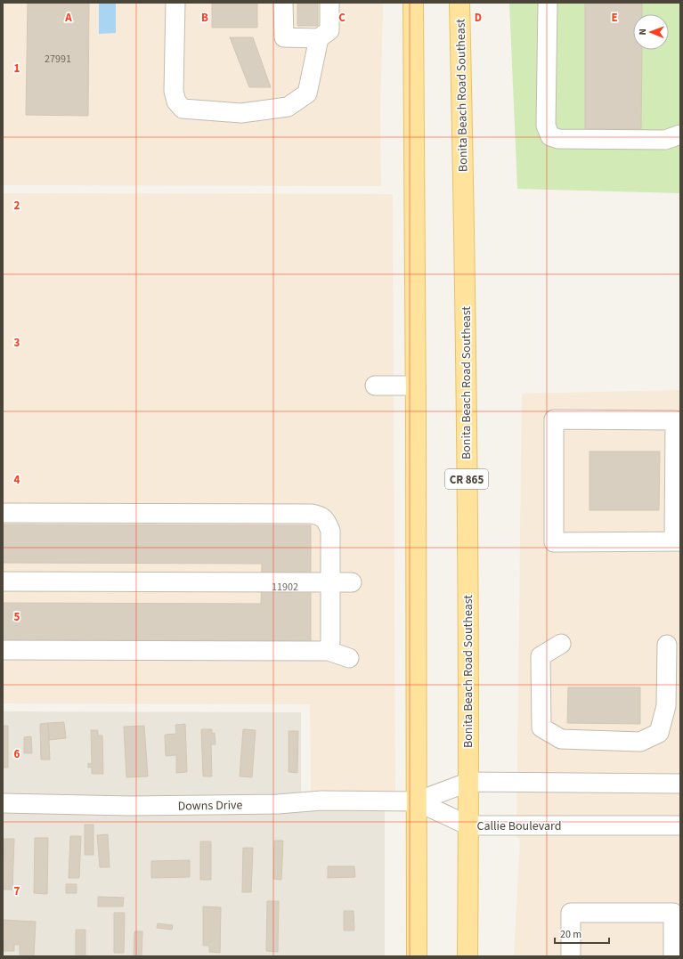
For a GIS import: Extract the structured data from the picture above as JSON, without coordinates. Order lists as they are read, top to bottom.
{
  "streets": {
    "main road": ["Bonita Beach Road Southeast", "CR 865"],
    "street": ["Downs Drive", "Callie Boulevard"]
  },
  "crossings": [
    ["Bonita Beach Road Southeast", "Callie Boulevard"],
    ["Downs Drive", "Callie Boulevard"]
  ],
  "house_numbers": ["27991", "11902"],
  "scale_bar": "20 m",
  "north": "left",
  "grid": {
    "columns": [
      "A",
      "B",
      "C",
      "D",
      "E"
    ],
    "rows": [
      "1",
      "2",
      "3",
      "4",
      "5",
      "6",
      "7"
    ]
  }
}
